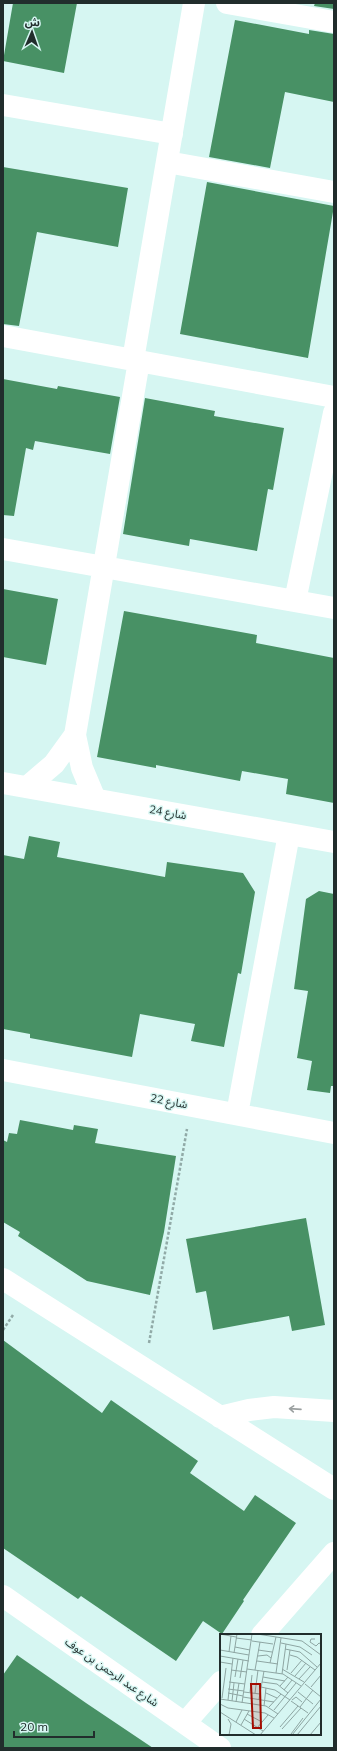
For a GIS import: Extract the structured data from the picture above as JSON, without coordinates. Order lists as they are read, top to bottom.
{
  "streets": {
    "street": ["شارع 24", "شارع 22", "شارع عبد الرحمن بن عوف"]
  },
  "scale_bar": "20 m",
  "north": "top"
}
